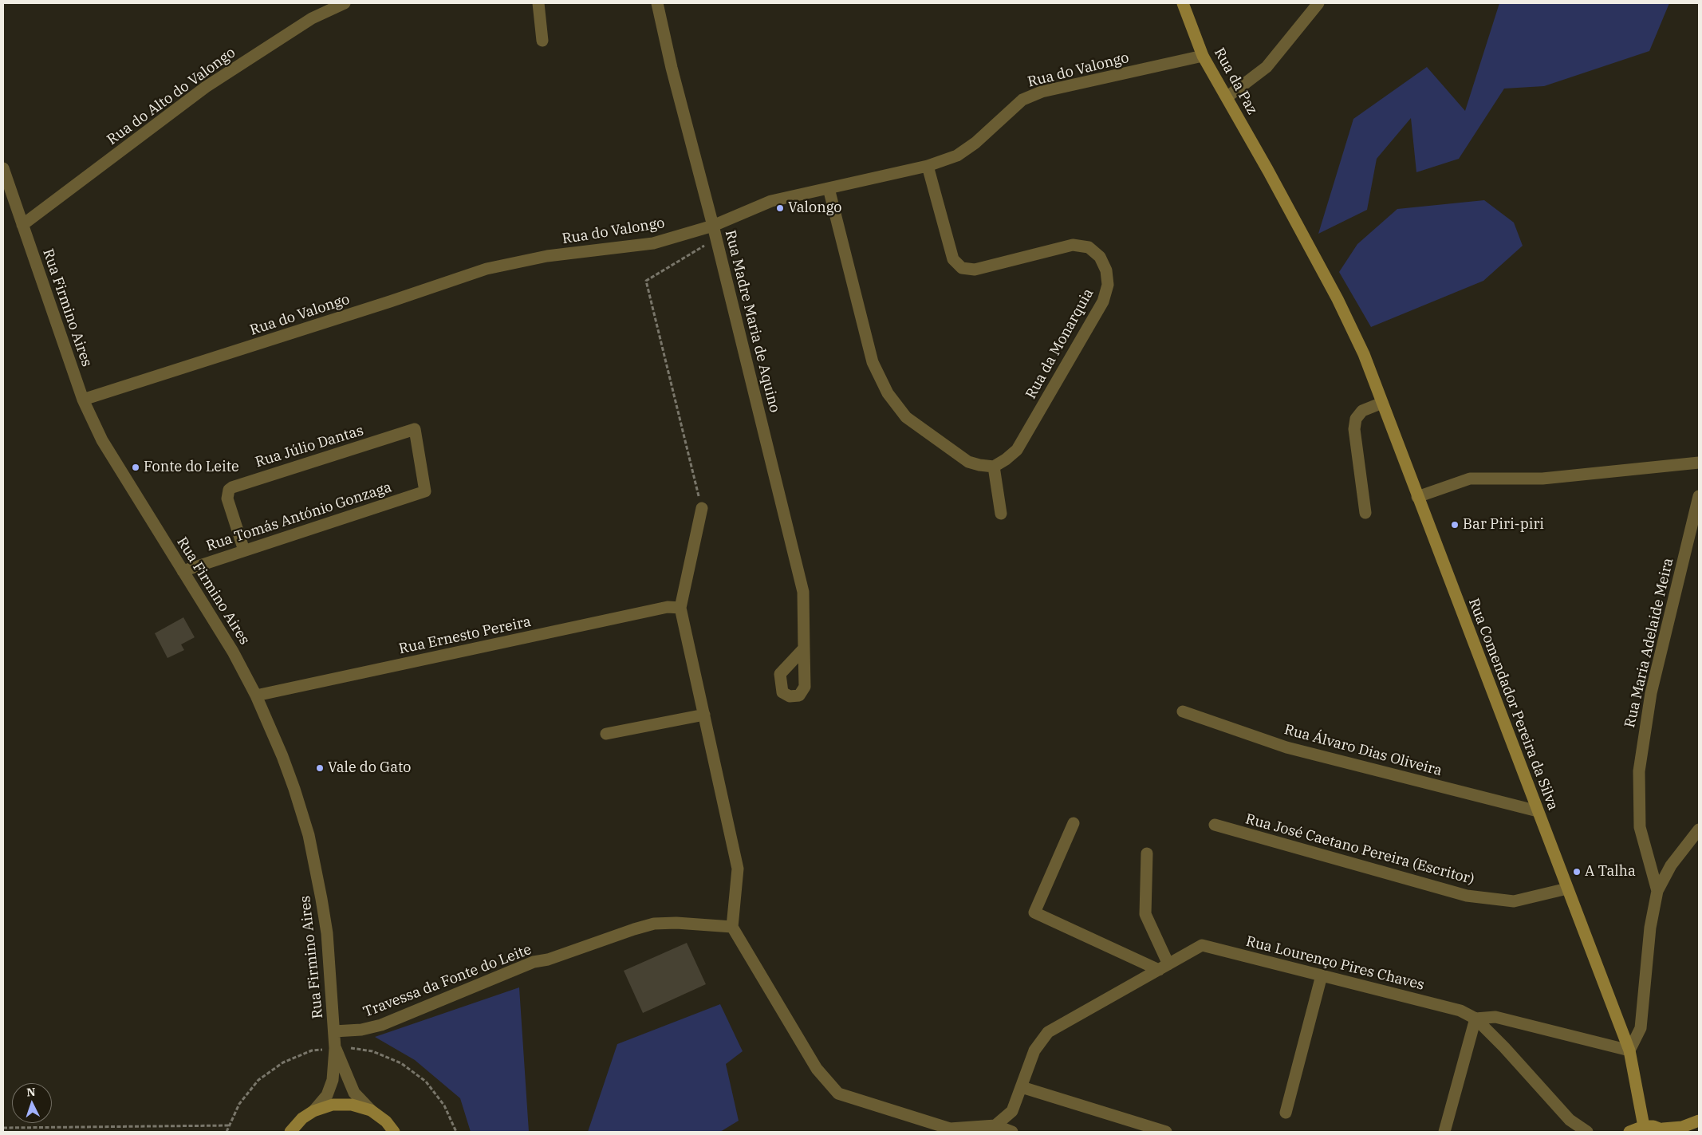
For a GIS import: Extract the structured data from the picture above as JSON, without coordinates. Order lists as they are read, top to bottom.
{
  "streets": {
    "main road": ["Rua da Paz", "Rua Comendador Pereira da Silva"],
    "street": [
      "Rua do Valongo",
      "Rua do Alto do Valongo",
      "Rua Firmino Aires",
      "Rua Madre Maria de Aquino",
      "Rua da Monarquia",
      "Rua Júlio Dantas",
      "Rua Tomás António Gonzaga",
      "Rua Ernesto Pereira",
      "Rua Maria Adelaide Meira",
      "Rua Álvaro Dias Oliveira",
      "Rua José Caetano Pereira (Escritor)",
      "Rua Lourenço Pires Chaves",
      "Travessa da Fonte do Leite"
    ]
  },
  "crossings": [
    ["Rua do Valongo", "Rua da Paz"],
    ["Rua do Valongo", "Rua Firmino Aires"],
    ["Rua do Valongo", "Rua Madre Maria de Aquino"],
    ["Rua do Valongo", "Rua da Monarquia"],
    ["Rua da Paz", "Rua Comendador Pereira da Silva"],
    ["Rua do Alto do Valongo", "Rua Firmino Aires"],
    ["Rua Firmino Aires", "Rua Tomás António Gonzaga"],
    ["Rua Firmino Aires", "Rua Ernesto Pereira"],
    ["Rua Firmino Aires", "Travessa da Fonte do Leite"],
    ["Rua Júlio Dantas", "Rua Tomás António Gonzaga"],
    ["Rua Comendador Pereira da Silva", "Rua Álvaro Dias Oliveira"],
    ["Rua Comendador Pereira da Silva", "Rua José Caetano Pereira (Escritor)"]
  ],
  "places": [
    "Valongo",
    "Fonte do Leite",
    "Bar Piri-piri",
    "Vale do Gato",
    "A Talha"
  ],
  "north": "top"
}
